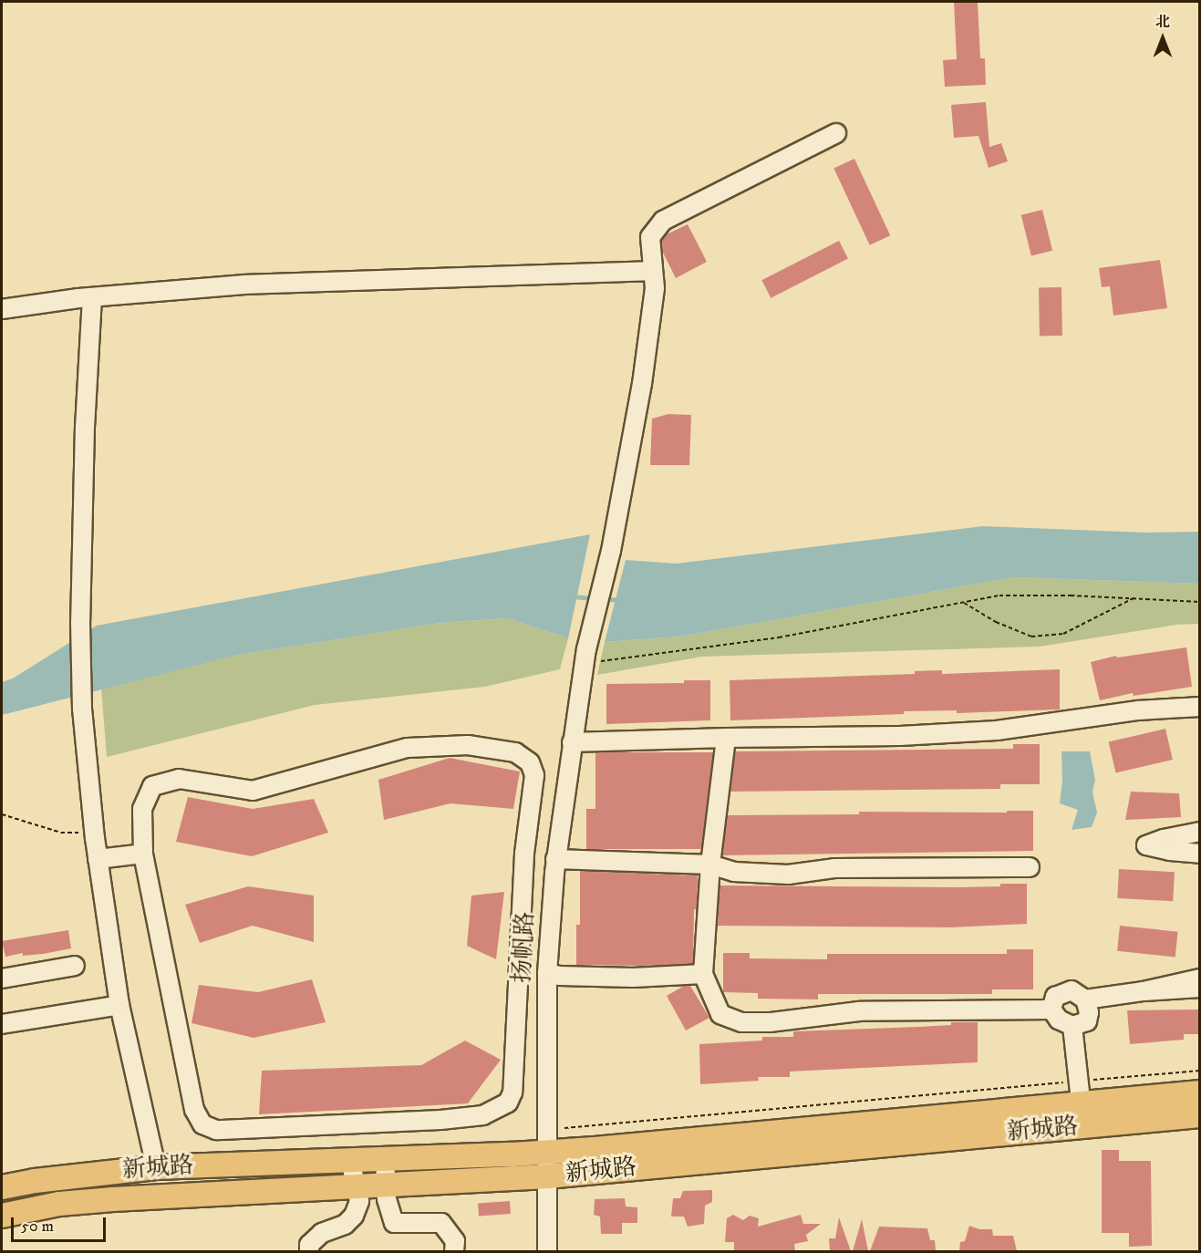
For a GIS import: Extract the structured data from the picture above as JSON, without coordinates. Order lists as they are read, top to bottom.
{
  "streets": {
    "main road": ["新城路"],
    "street": ["扬帆路"]
  },
  "crossings": [
    ["扬帆路", "新城路"]
  ],
  "scale_bar": "50 m",
  "north": "top"
}
